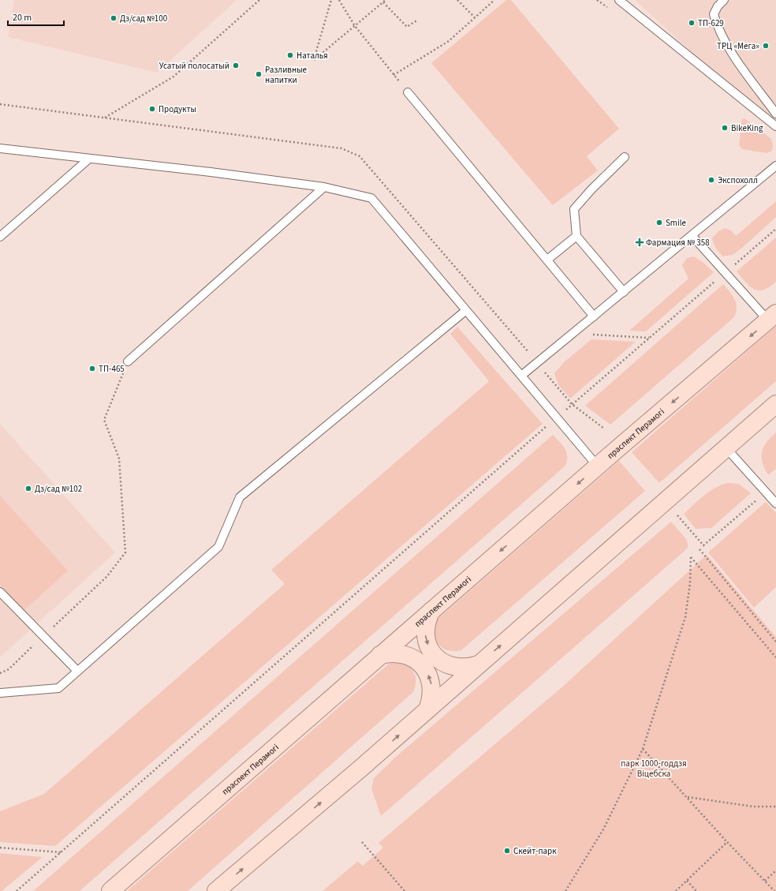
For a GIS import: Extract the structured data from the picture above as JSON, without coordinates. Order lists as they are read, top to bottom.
{
  "streets": {
    "main road": ["праспект Перамогі"]
  },
  "parks": ["парк 1000-годдзя Віцебска"],
  "places": {
    "other": [
      "Дз/сад №100",
      "ТП-629",
      "ТРЦ «Мега»",
      "Наталья",
      "Усатый полосатый",
      "Разливные напитки",
      "Продукты",
      "BikeKing",
      "Экспохолл",
      "Smile",
      "ТП-465",
      "Дз/сад №102",
      "Скейт-парк"
    ],
    "health": ["Фармация № 358"]
  },
  "scale_bar": "20 m"
}
